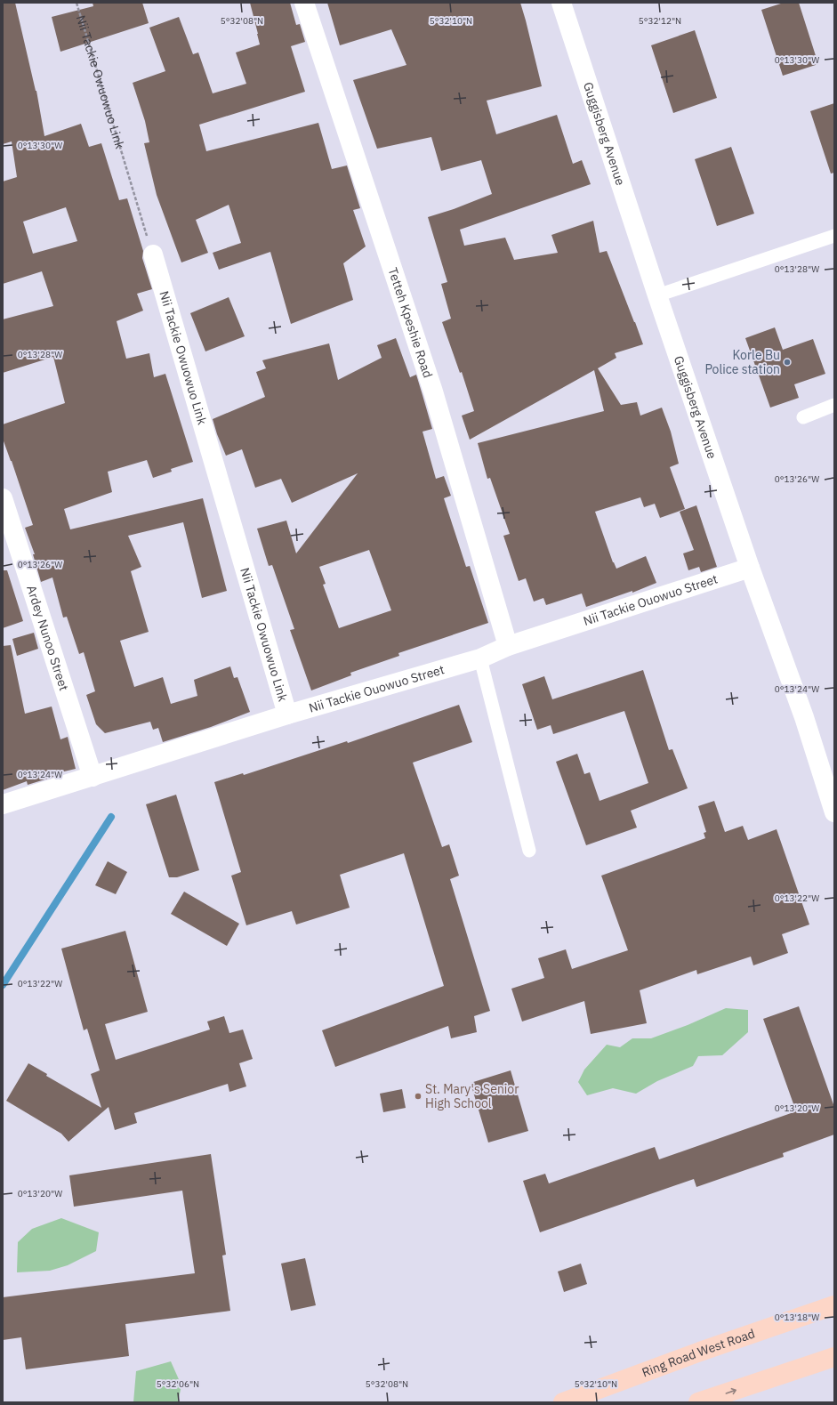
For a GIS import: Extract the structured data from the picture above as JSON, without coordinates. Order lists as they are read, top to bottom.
{
  "streets": {
    "main road": ["Ring Road West Road"],
    "street": [
      "Nii Tackie Owuowuo Link",
      "Guggisberg Avenue",
      "Tetteh Kpeshie Road",
      "Nii Tackie Ouowuo Street",
      "Ardey Nunoo Street"
    ]
  },
  "crossings": [
    ["Nii Tackie Owuowuo Link", "Nii Tackie Ouowuo Street"],
    ["Guggisberg Avenue", "Nii Tackie Ouowuo Street"],
    ["Tetteh Kpeshie Road", "Nii Tackie Ouowuo Street"],
    ["Nii Tackie Ouowuo Street", "Ardey Nunoo Street"]
  ],
  "places": ["Korle Bu Police station", "St. Mary's Senior High School"],
  "coordinates": [
    "5°32'08\"N",
    "5°32'10\"N",
    "5°32'12\"N",
    "0°13'30\"W",
    "0°13'28\"W",
    "0°13'26\"W",
    "0°13'24\"W",
    "0°13'22\"W",
    "0°13'20\"W",
    "0°13'18\"W",
    "5°32'06\"N"
  ]
}
